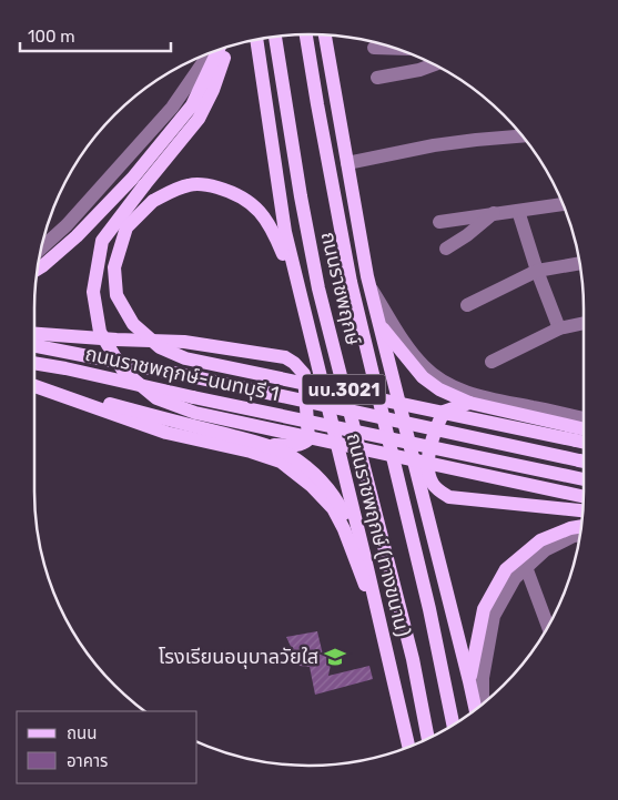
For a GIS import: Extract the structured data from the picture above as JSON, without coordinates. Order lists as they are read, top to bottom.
{
  "streets": {
    "main road": [
      "ถนนราชพฤกษ์",
      "ถนนราชพฤกษ์-นนทบุรี 1",
      "นบ.3021",
      "ถนนราชพฤกษ์ (ทางขนาน)"
    ]
  },
  "places": {
    "school or university": ["โรงเรียนอนุบาลวัยใส"]
  },
  "legend": ["ถนน", "อาคาร"],
  "scale_bar": "100 m"
}
